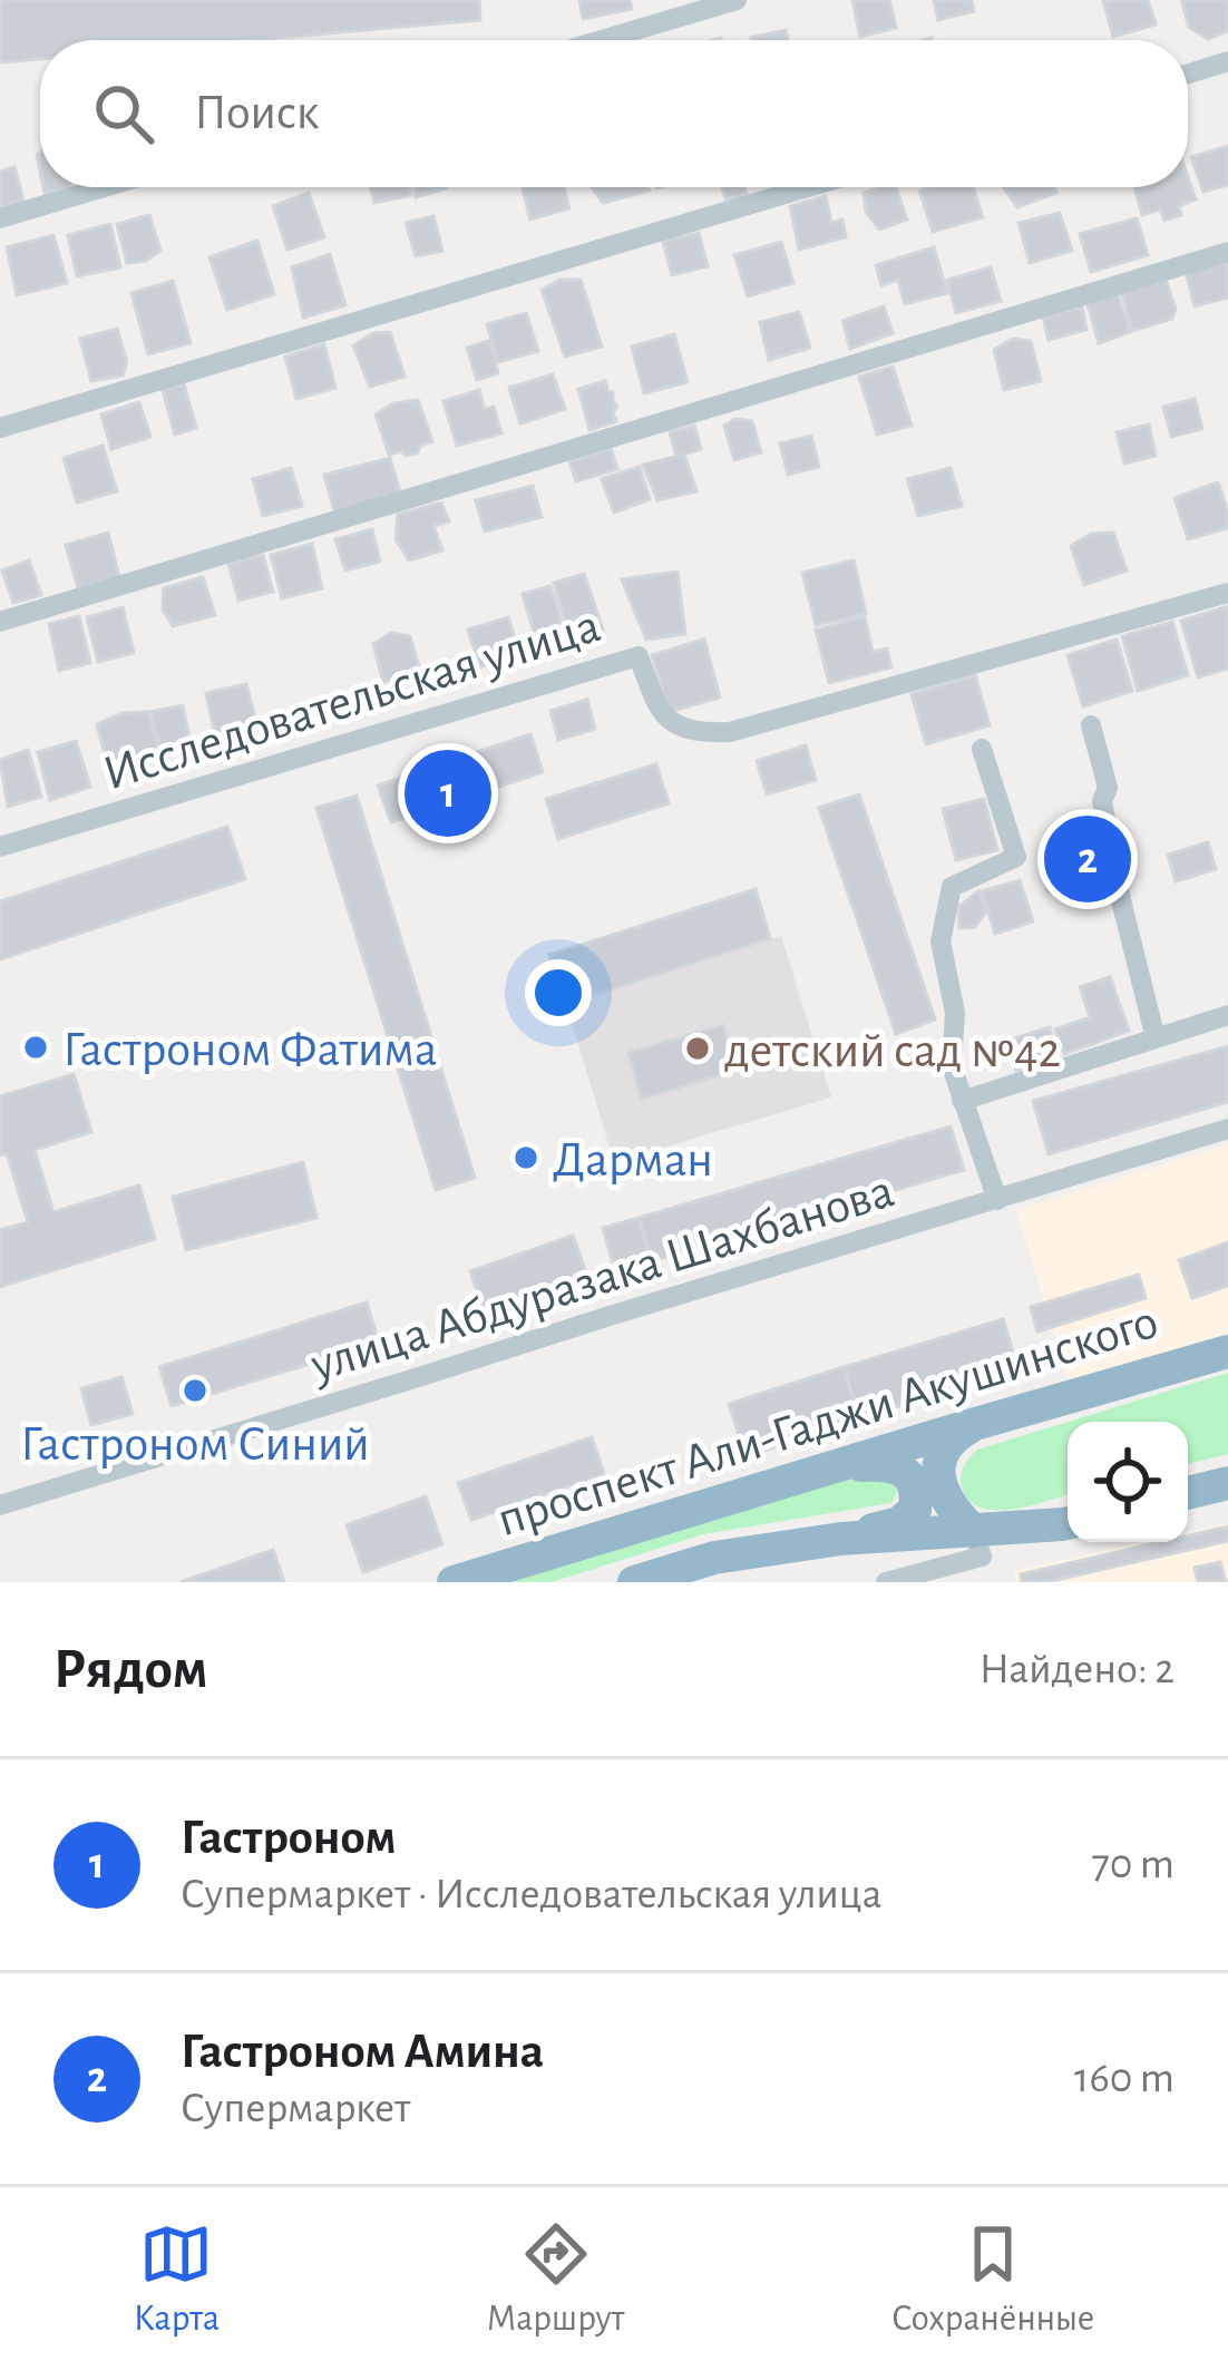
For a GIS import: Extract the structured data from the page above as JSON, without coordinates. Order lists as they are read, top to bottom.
{
  "streets": {
    "highway": ["проспект Али-Гаджи Акушинского"],
    "street": ["Исследовательская улица", "улица Абдуразака Шахбанова"]
  },
  "places": [
    "Гастроном Фатима",
    "детский сад №42",
    "Дарман",
    "Гастроном Синий"
  ],
  "page": {
    "search": "Поиск",
    "pins": ["1", "2"],
    "heading": ["Рядом", "Найдено: 2"],
    "list": [
      {
        "mark": "1",
        "name": "Гастроном",
        "note": "Супермаркет · Исследовательская улица",
        "value": "70 m"
      },
      {
        "mark": "2",
        "name": "Гастроном Амина",
        "note": "Супермаркет",
        "value": "160 m"
      }
    ],
    "nav": ["Карта", "Маршрут", "Сохранённые"]
  }
}
